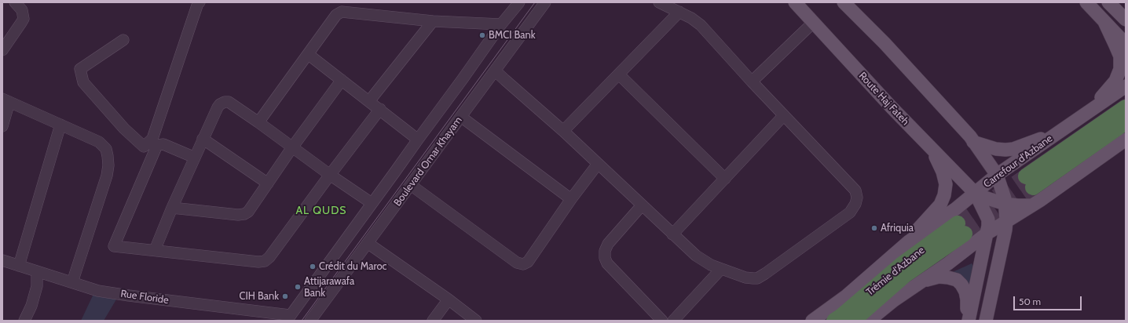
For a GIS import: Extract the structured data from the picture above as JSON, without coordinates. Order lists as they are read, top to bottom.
{
  "streets": {
    "highway": ["Trémie d'Azbane"],
    "main road": ["Route Haj Fateh", "Carrefour d'Azbane"],
    "street": ["Boulevard Omar Khayam", "Rue Floride"]
  },
  "crossings": [
    ["Route Haj Fateh", "Carrefour d'Azbane"],
    ["Boulevard Omar Khayam", "Rue Floride"]
  ],
  "districts": ["AL QUDS"],
  "places": [
    "BMCI Bank",
    "Afriquia",
    "Crédit du Maroc",
    "Attijarawafa Bank",
    "CIH Bank"
  ],
  "scale_bar": "50 m"
}
